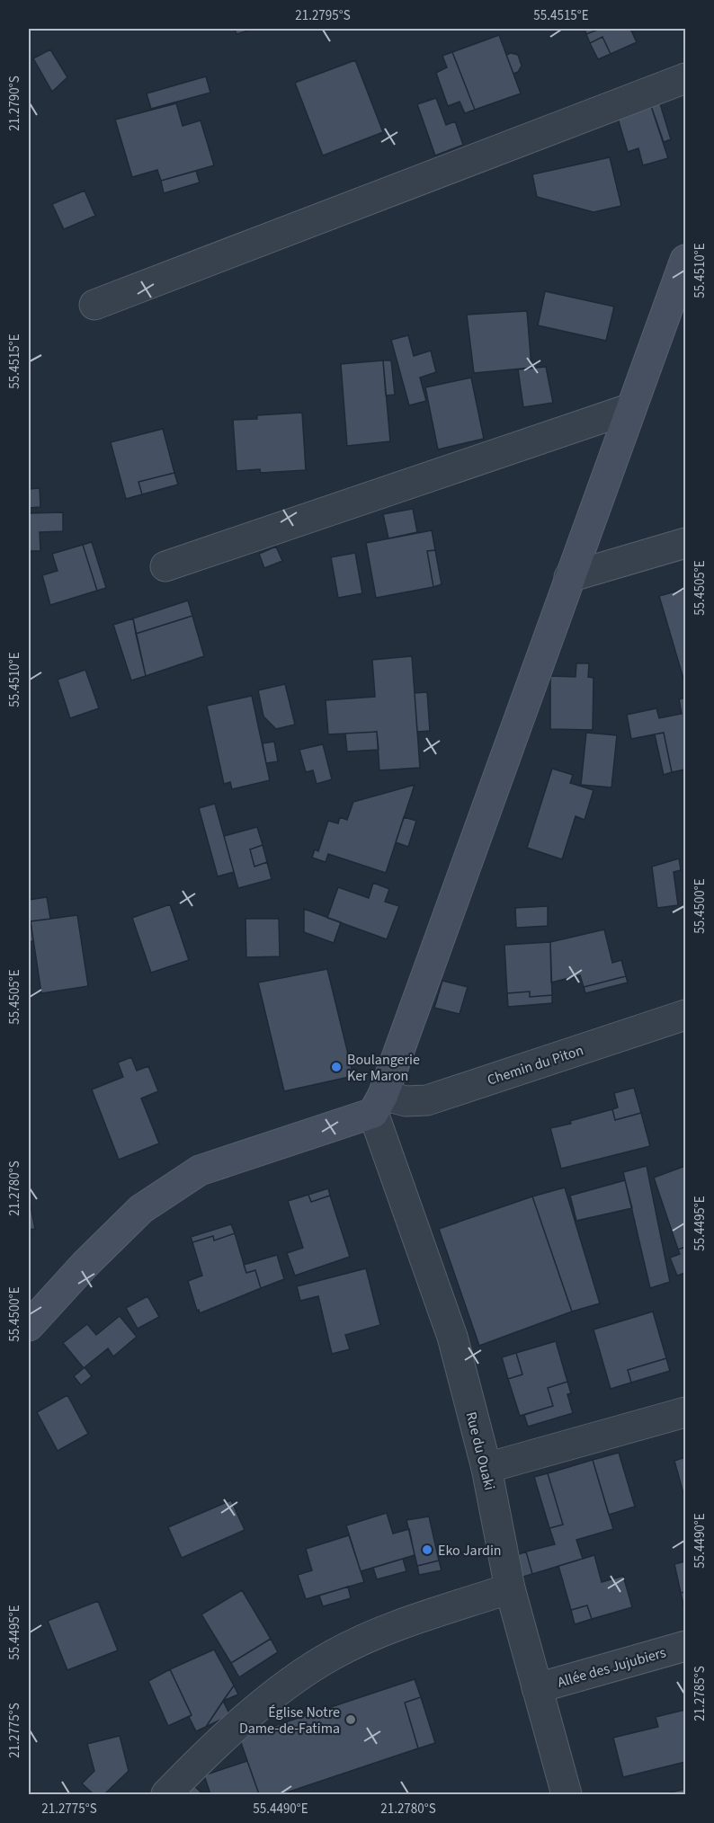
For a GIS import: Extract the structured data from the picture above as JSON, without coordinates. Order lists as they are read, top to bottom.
{
  "streets": {
    "street": ["Chemin du Piton", "Rue du Ouaki", "Allée des Jujubiers"]
  },
  "crossings": [
    ["Chemin du Piton", "Rue du Ouaki"],
    ["Rue du Ouaki", "Allée des Jujubiers"]
  ],
  "places": ["Boulangerie Ker Maron", "Eko Jardin", "Église Notre Dame-de-Fatima"],
  "coordinates": [
    "21.2795°S",
    "55.4515°E",
    "21.2790°S",
    "55.4510°E",
    "55.4505°E",
    "55.4500°E",
    "21.2780°S",
    "55.4495°E",
    "55.4490°E",
    "21.2785°S",
    "21.2775°S"
  ]
}
